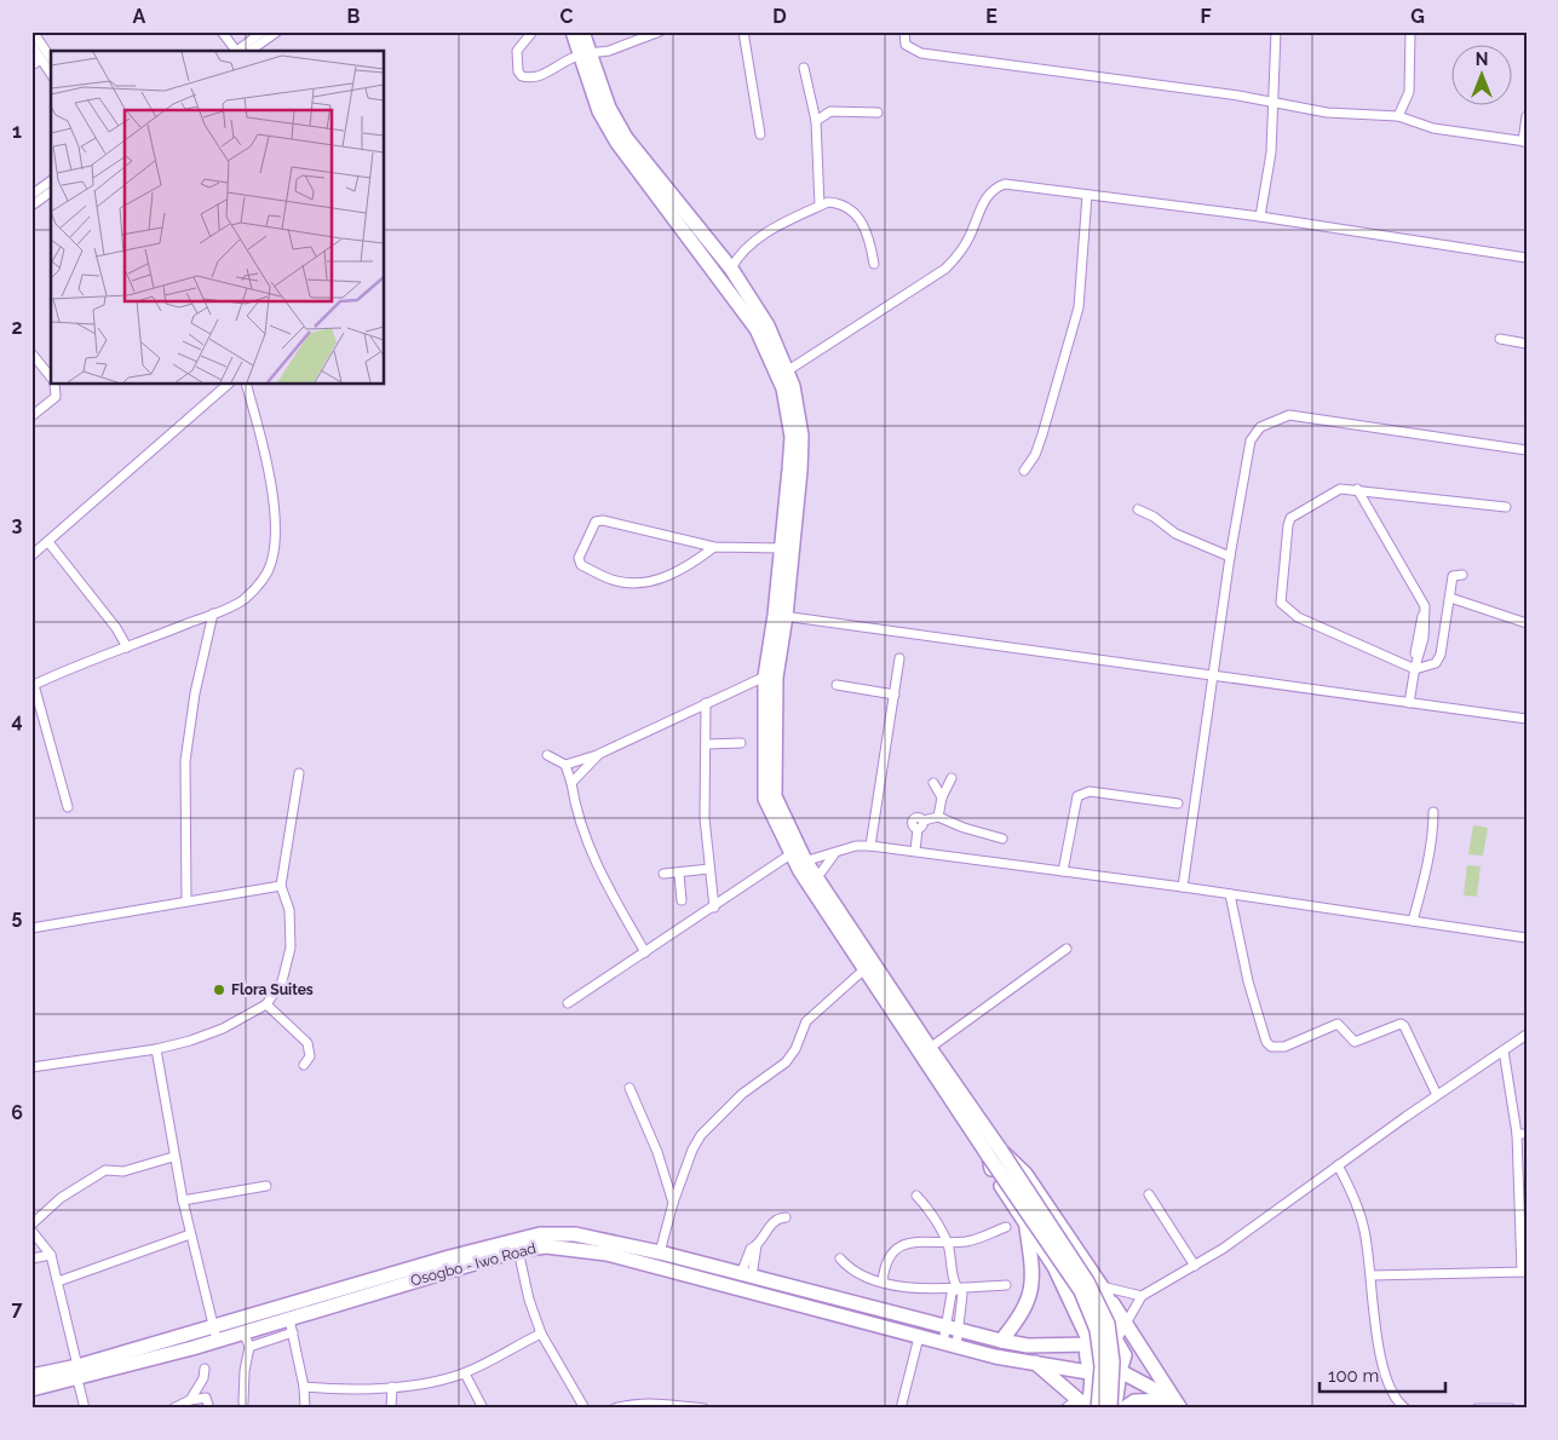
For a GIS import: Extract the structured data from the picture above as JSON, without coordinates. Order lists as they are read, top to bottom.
{
  "streets": {
    "main road": ["Osogbo - Iwo Road"]
  },
  "places": ["Flora Suites"],
  "scale_bar": "100 m",
  "north": "top",
  "grid": {
    "columns": [
      "A",
      "B",
      "C",
      "D",
      "E",
      "F",
      "G"
    ],
    "rows": [
      "1",
      "2",
      "3",
      "4",
      "5",
      "6",
      "7"
    ]
  }
}
